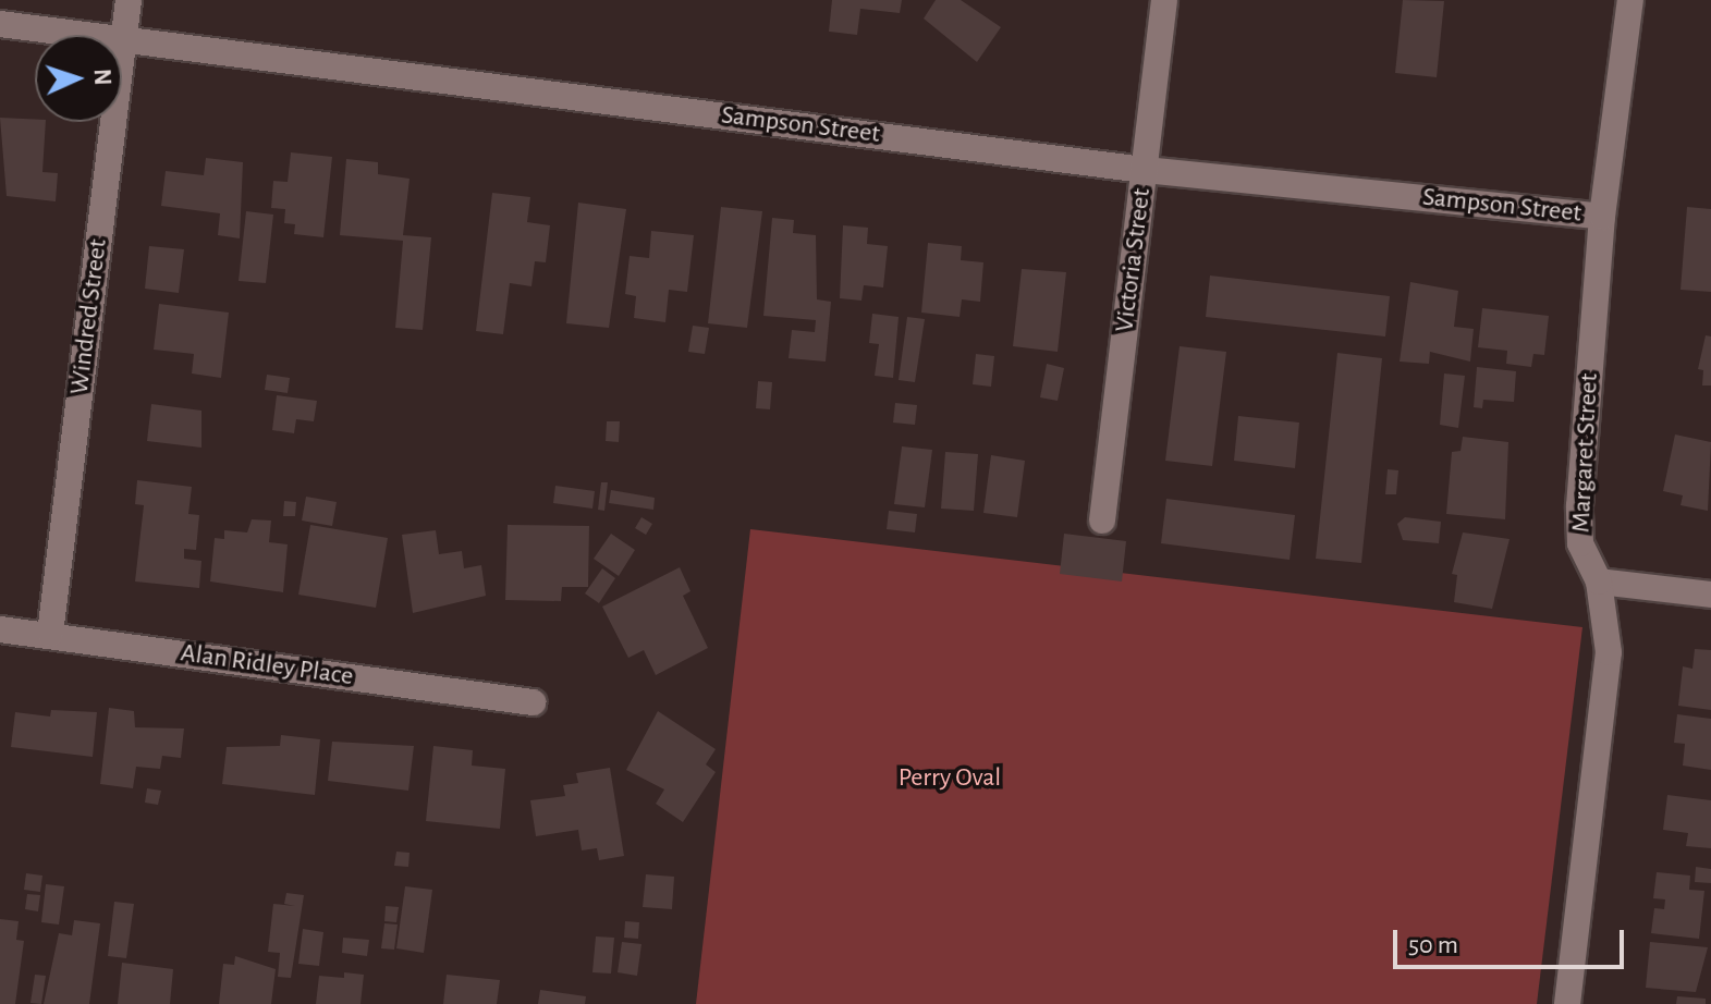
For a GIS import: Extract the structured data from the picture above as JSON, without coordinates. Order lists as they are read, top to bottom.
{
  "streets": {
    "street": [
      "Sampson Street",
      "Victoria Street",
      "Windred Street",
      "Margaret Street",
      "Alan Ridley Place"
    ]
  },
  "crossings": [
    ["Sampson Street", "Victoria Street"],
    ["Sampson Street", "Windred Street"],
    ["Sampson Street", "Margaret Street"],
    ["Windred Street", "Alan Ridley Place"]
  ],
  "parks": ["Perry Oval"],
  "scale_bar": "50 m",
  "north": "right"
}
